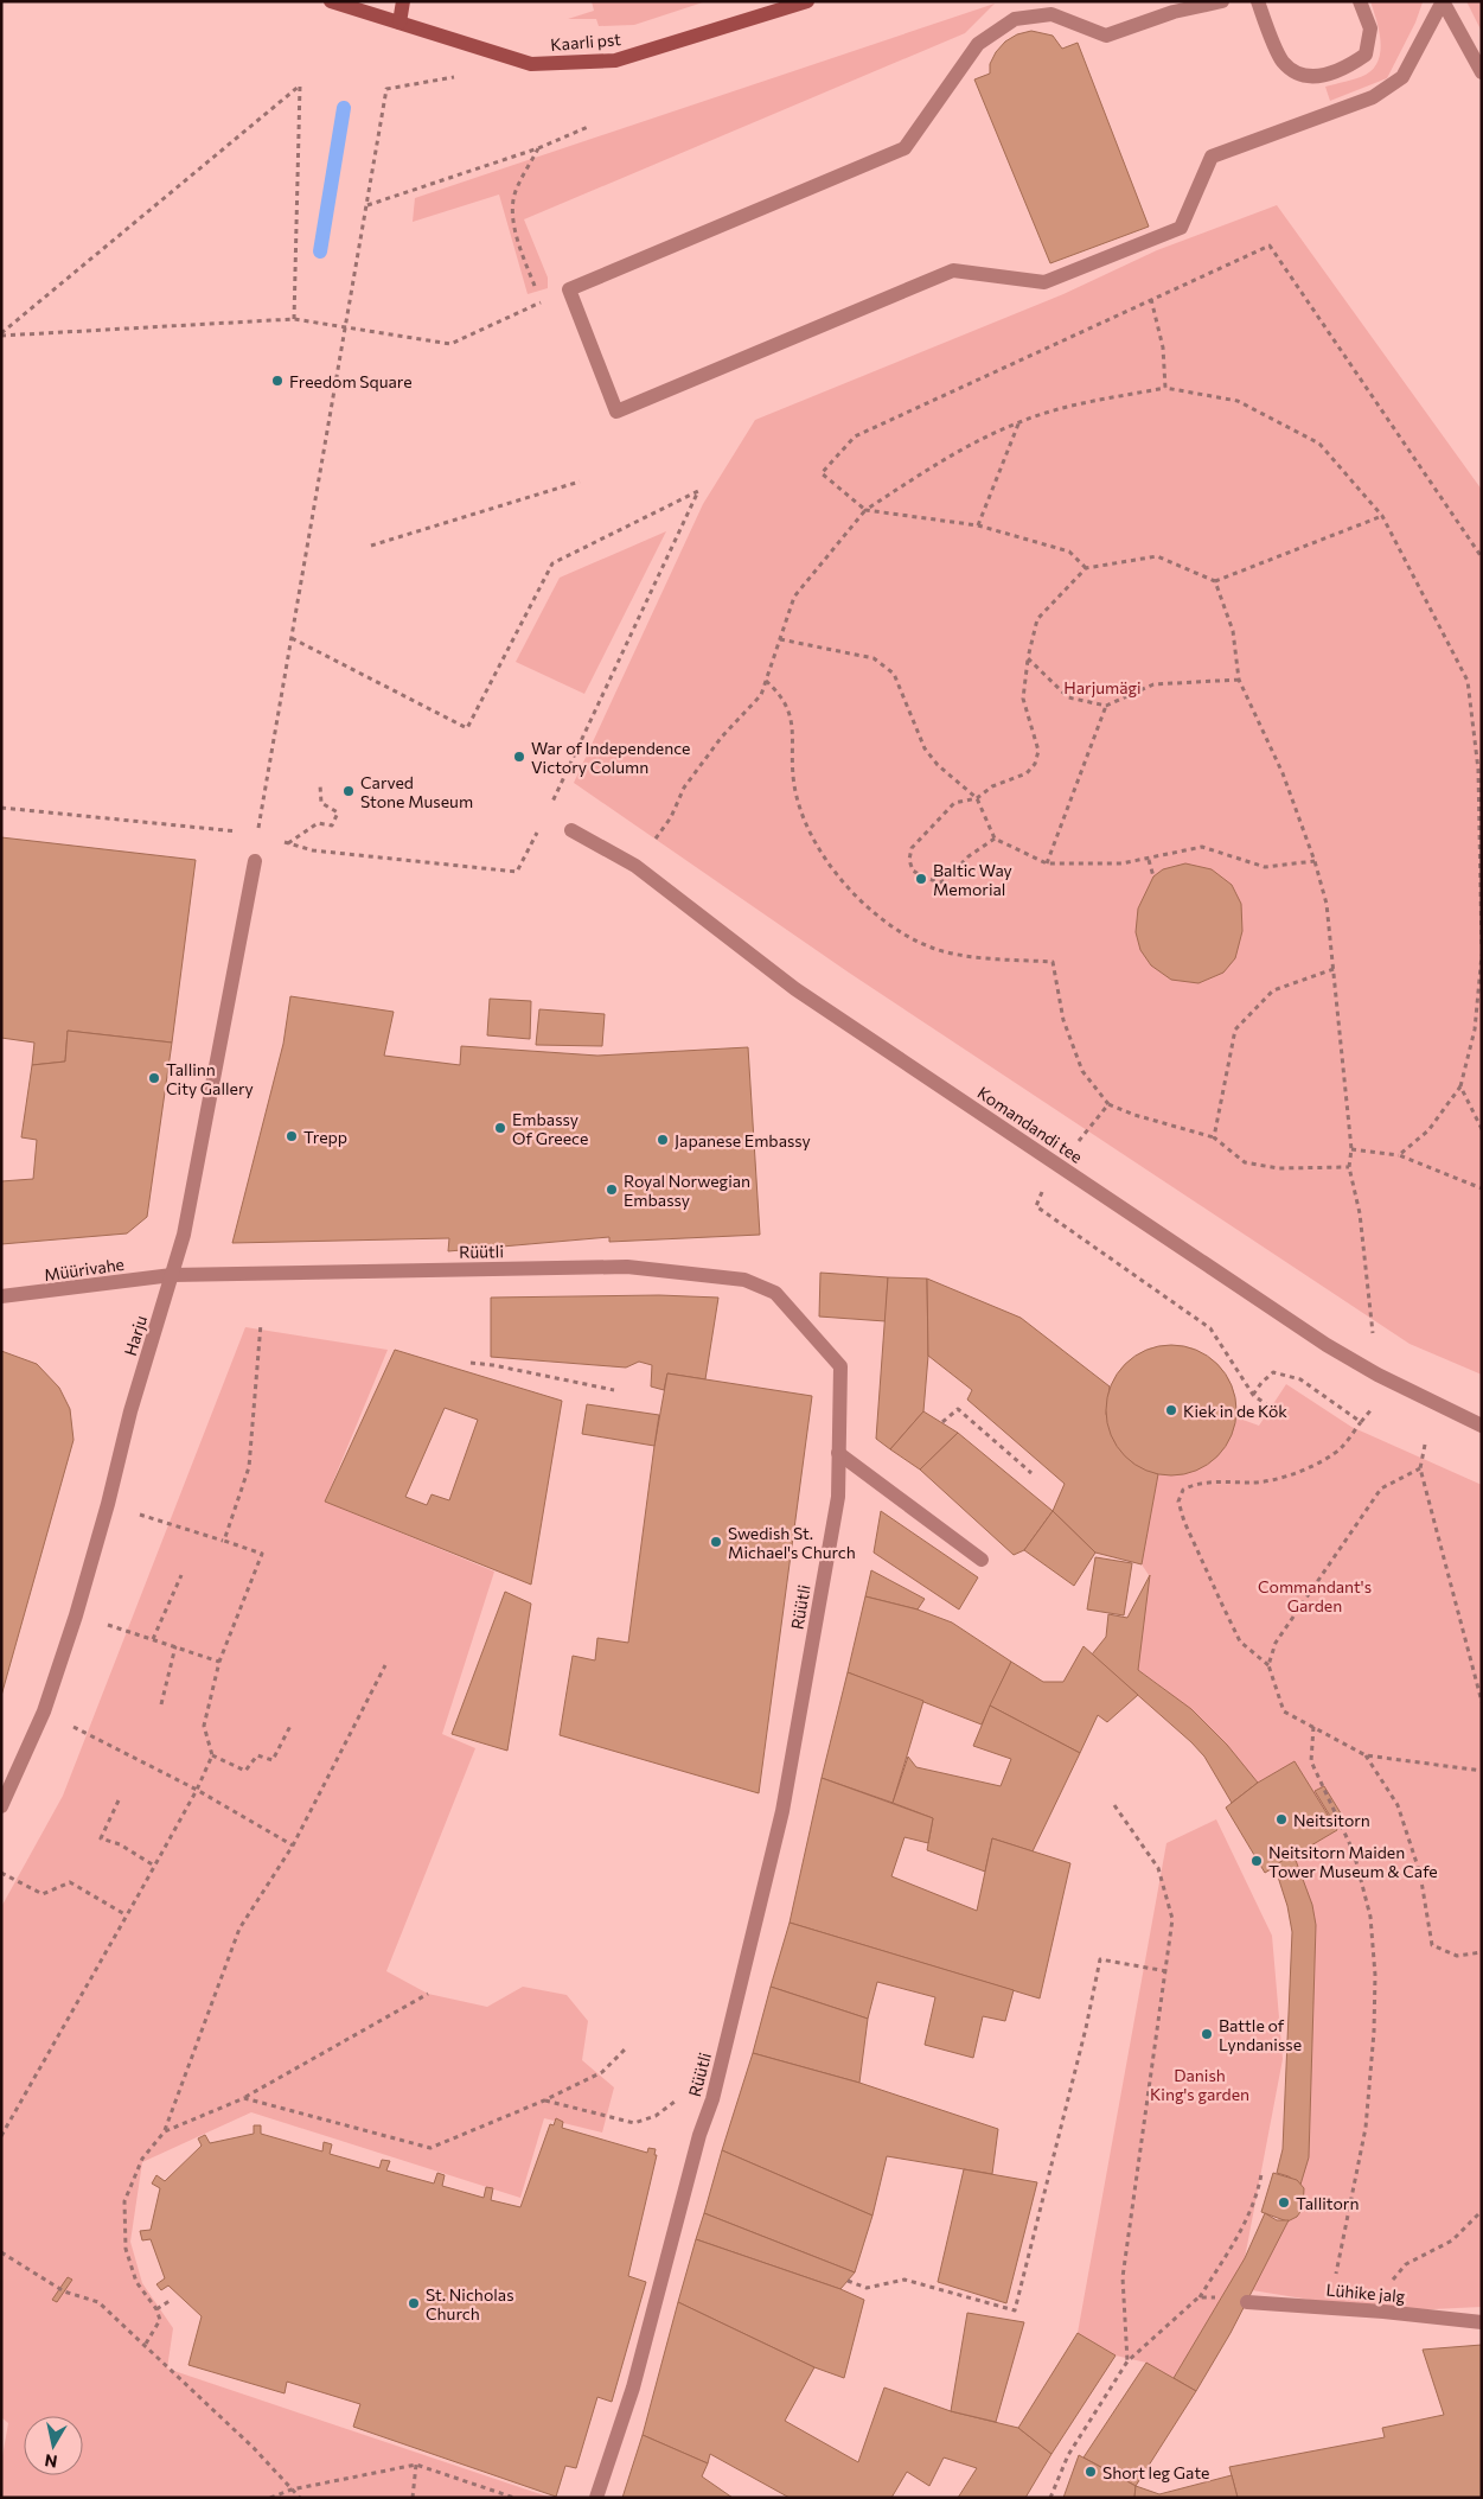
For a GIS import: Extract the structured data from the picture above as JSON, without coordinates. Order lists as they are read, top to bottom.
{
  "streets": {
    "main road": ["Kaarli pst"],
    "street": [
      "Komandandi tee",
      "Rüütli",
      "Müürivahe",
      "Harju",
      "Lühike jalg"
    ]
  },
  "crossings": [
    ["Rüütli", "Müürivahe"],
    ["Rüütli", "Harju"],
    ["Müürivahe", "Harju"]
  ],
  "parks": ["Harjumägi", "Commandant's Garden", "Danish King's garden"],
  "places": [
    "Freedom Square",
    "War of Independence Victory Column",
    "Carved Stone Museum",
    "Baltic Way Memorial",
    "Tallinn City Gallery",
    "Embassy Of Greece",
    "Trepp",
    "Japanese Embassy",
    "Royal Norwegian Embassy",
    "Kiek in de Kök",
    "Swedish St. Michael's Church",
    "Neitsitorn",
    "Neitsitorn Maiden Tower Museum & Cafe",
    "Battle of Lyndanisse",
    "Tallitorn",
    "St. Nicholas Church",
    "Short leg Gate"
  ],
  "north": "bottom"
}
